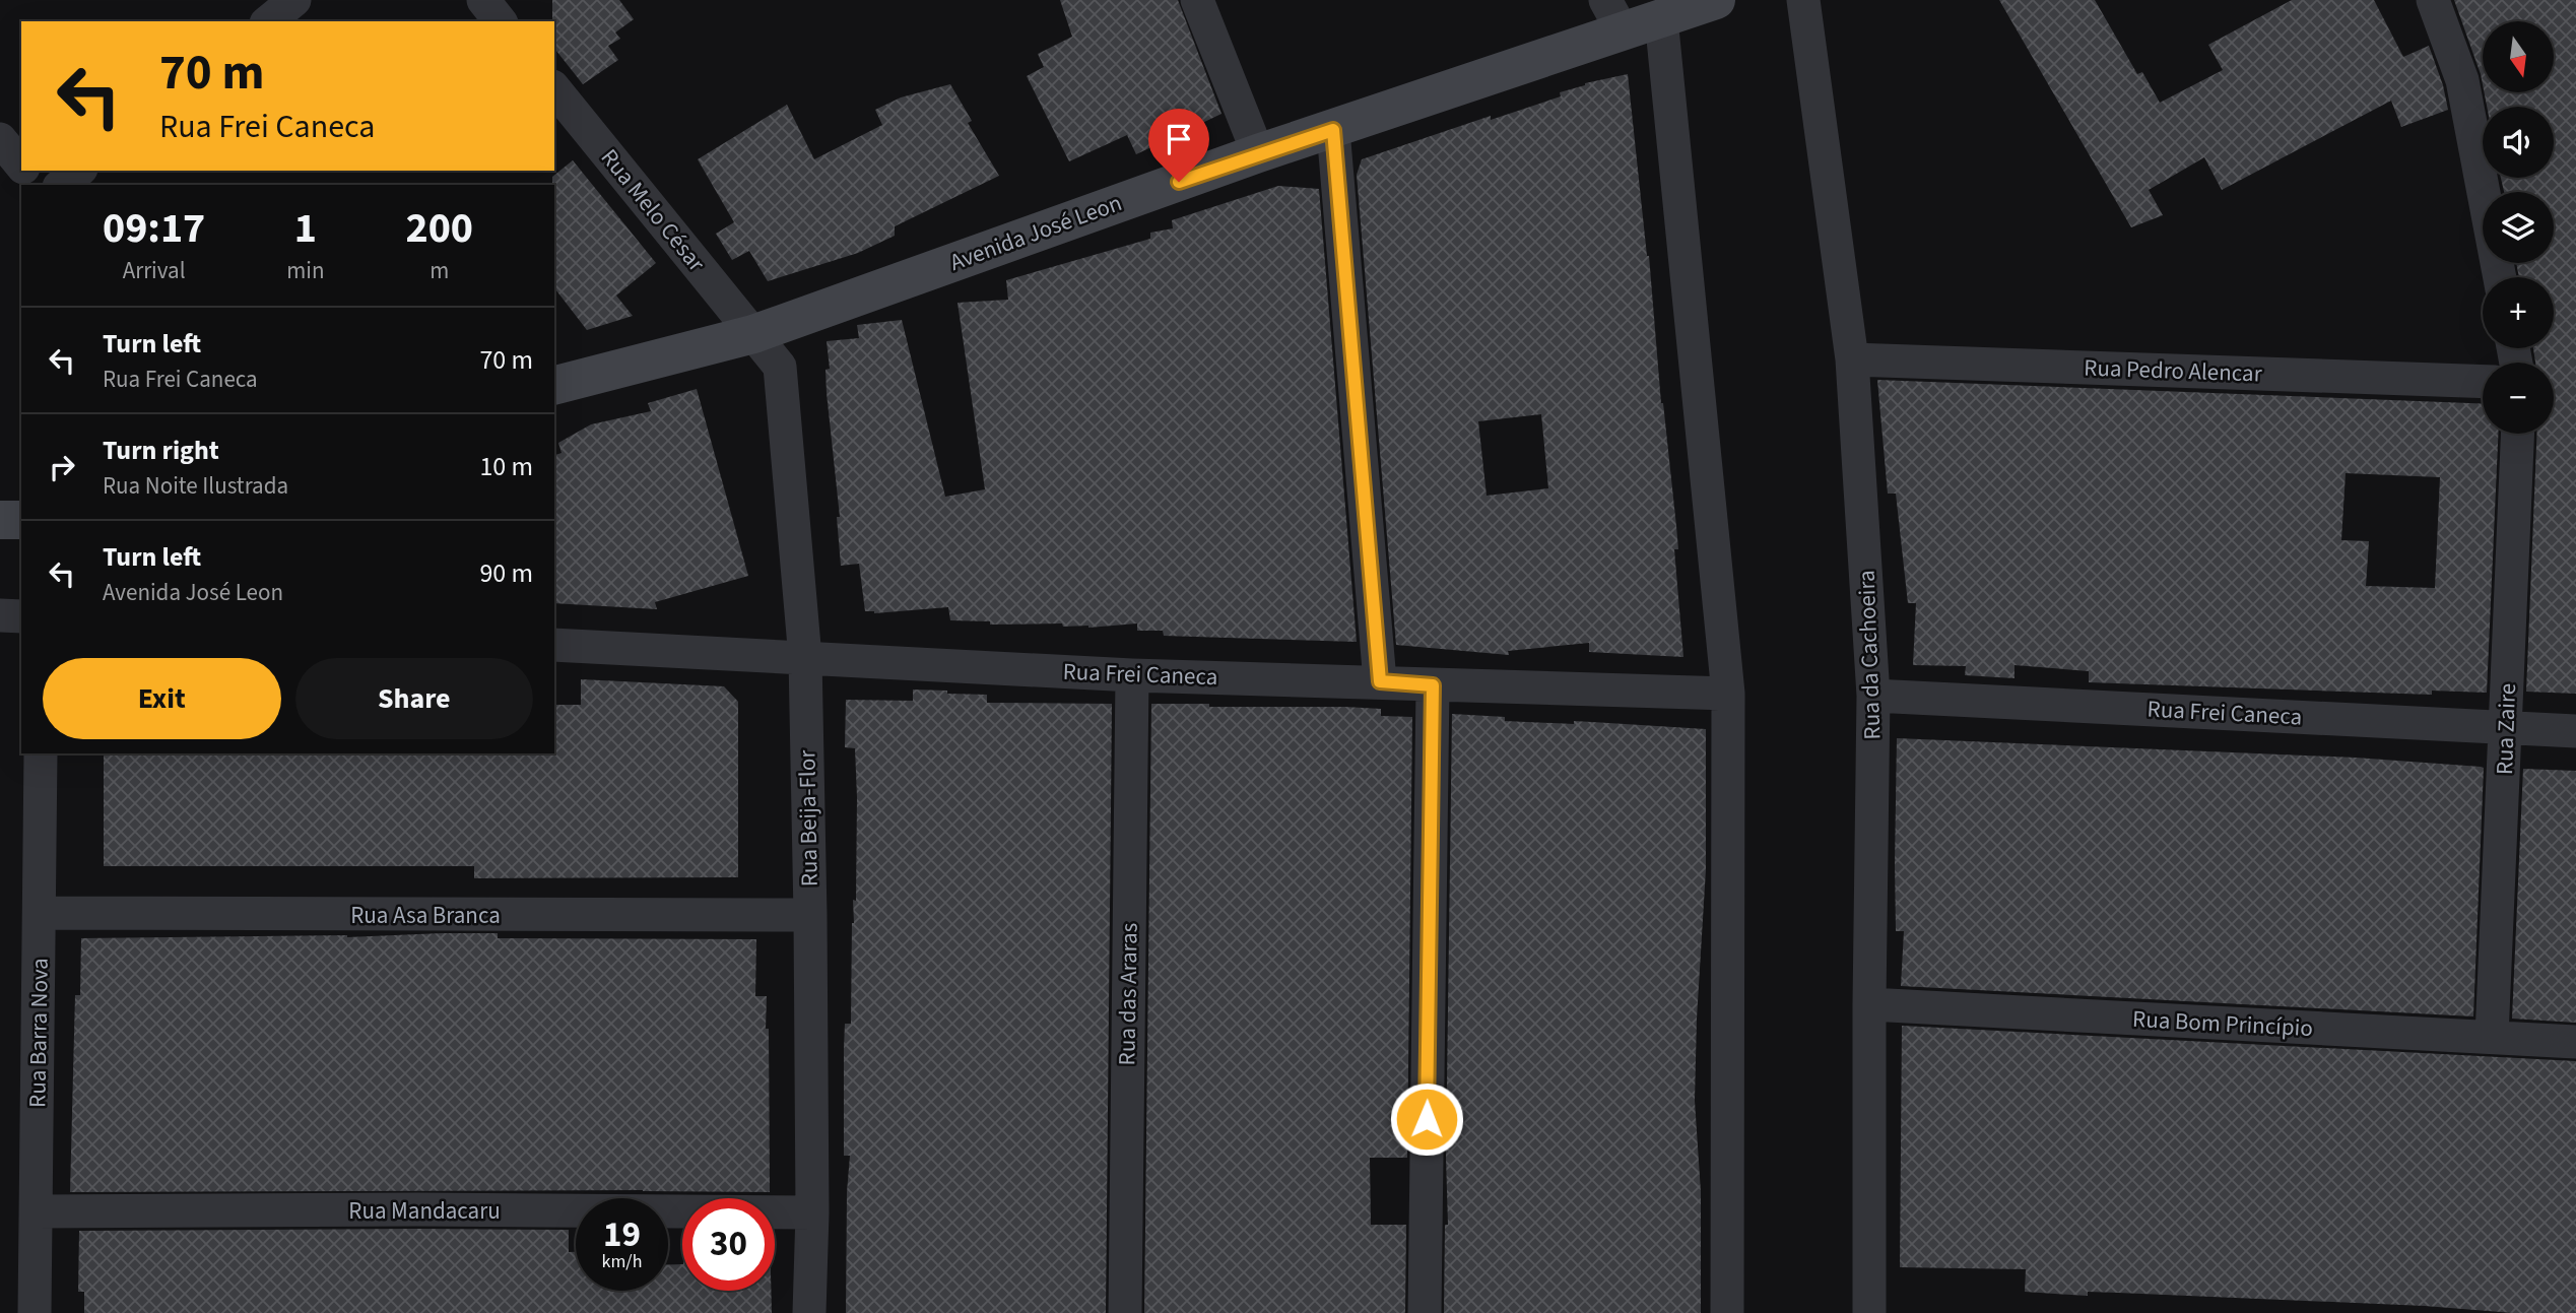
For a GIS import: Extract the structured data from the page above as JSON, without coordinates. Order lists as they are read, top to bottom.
{
  "streets": {
    "main road": ["Avenida José Leon"],
    "street": [
      "Rua Melo César",
      "Rua Pedro Alencar",
      "Rua da Cachoeira",
      "Rua Frei Caneca",
      "Rua Zaire",
      "Rua Beija-Flor",
      "Rua Asa Branca",
      "Rua das Araras",
      "Rua Bom Princípio",
      "Rua Barra Nova",
      "Rua Mandacaru"
    ]
  },
  "crossings": [
    ["Rua Melo César", "Avenida José Leon"],
    ["Rua Melo César", "Rua Beija-Flor"],
    ["Avenida José Leon", "Rua Beija-Flor"],
    ["Rua Pedro Alencar", "Rua da Cachoeira"],
    ["Rua da Cachoeira", "Rua Frei Caneca"],
    ["Rua da Cachoeira", "Rua Bom Princípio"],
    ["Rua Frei Caneca", "Rua Zaire"],
    ["Rua Frei Caneca", "Rua Beija-Flor"],
    ["Rua Frei Caneca", "Rua das Araras"],
    ["Rua Zaire", "Rua Bom Princípio"],
    ["Rua Beija-Flor", "Rua Asa Branca"],
    ["Rua Beija-Flor", "Rua Mandacaru"],
    ["Rua Asa Branca", "Rua Barra Nova"],
    ["Rua Barra Nova", "Rua Mandacaru"]
  ],
  "north": "bottom",
  "page": {
    "map_buttons": ["+", "−"],
    "turn": ["70 m", "Rua Frei Caneca"],
    "eta": [
      "09:17",
      "Arrival",
      "1",
      "min",
      "200",
      "m"
    ],
    "list": [
      {
        "name": "Turn left",
        "note": "Rua Frei Caneca",
        "value": "70 m"
      },
      {
        "name": "Turn right",
        "note": "Rua Noite Ilustrada",
        "value": "10 m"
      },
      {
        "name": "Turn left",
        "note": "Avenida José Leon",
        "value": "90 m"
      }
    ],
    "buttons": ["Exit", "Share"],
    "speed": "19 km/h",
    "limit": "30"
  }
}
